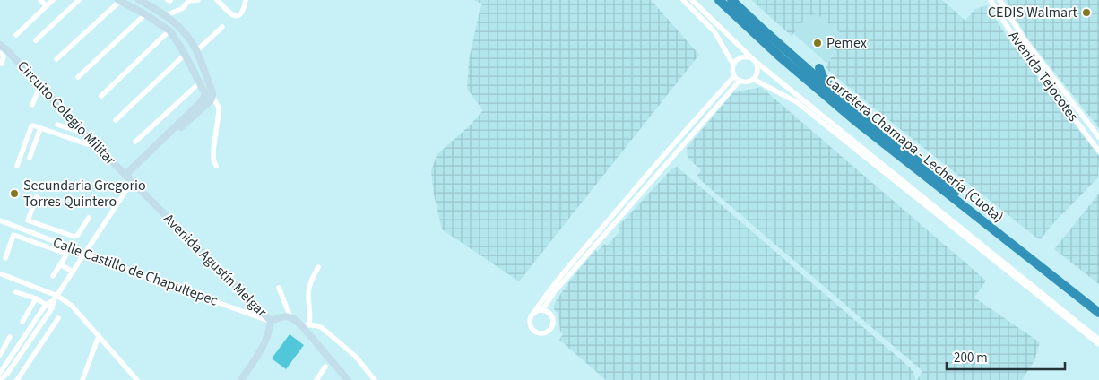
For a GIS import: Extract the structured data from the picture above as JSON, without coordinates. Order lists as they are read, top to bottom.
{
  "streets": {
    "highway": ["Carretera Chamapa - Lechería (Cuota)"],
    "main road": ["Circuito Colegio Militar", "Avenida Agustín Melgar"],
    "street": ["Avenida Tejocotes", "Calle Castillo de Chapultepec"]
  },
  "crossings": [
    ["Circuito Colegio Militar", "Avenida Agustín Melgar"],
    ["Avenida Agustín Melgar", "Calle Castillo de Chapultepec"]
  ],
  "places": ["CEDIS Walmart", "Pemex", "Secundaria Gregorio Torres Quintero"],
  "scale_bar": "200 m"
}
